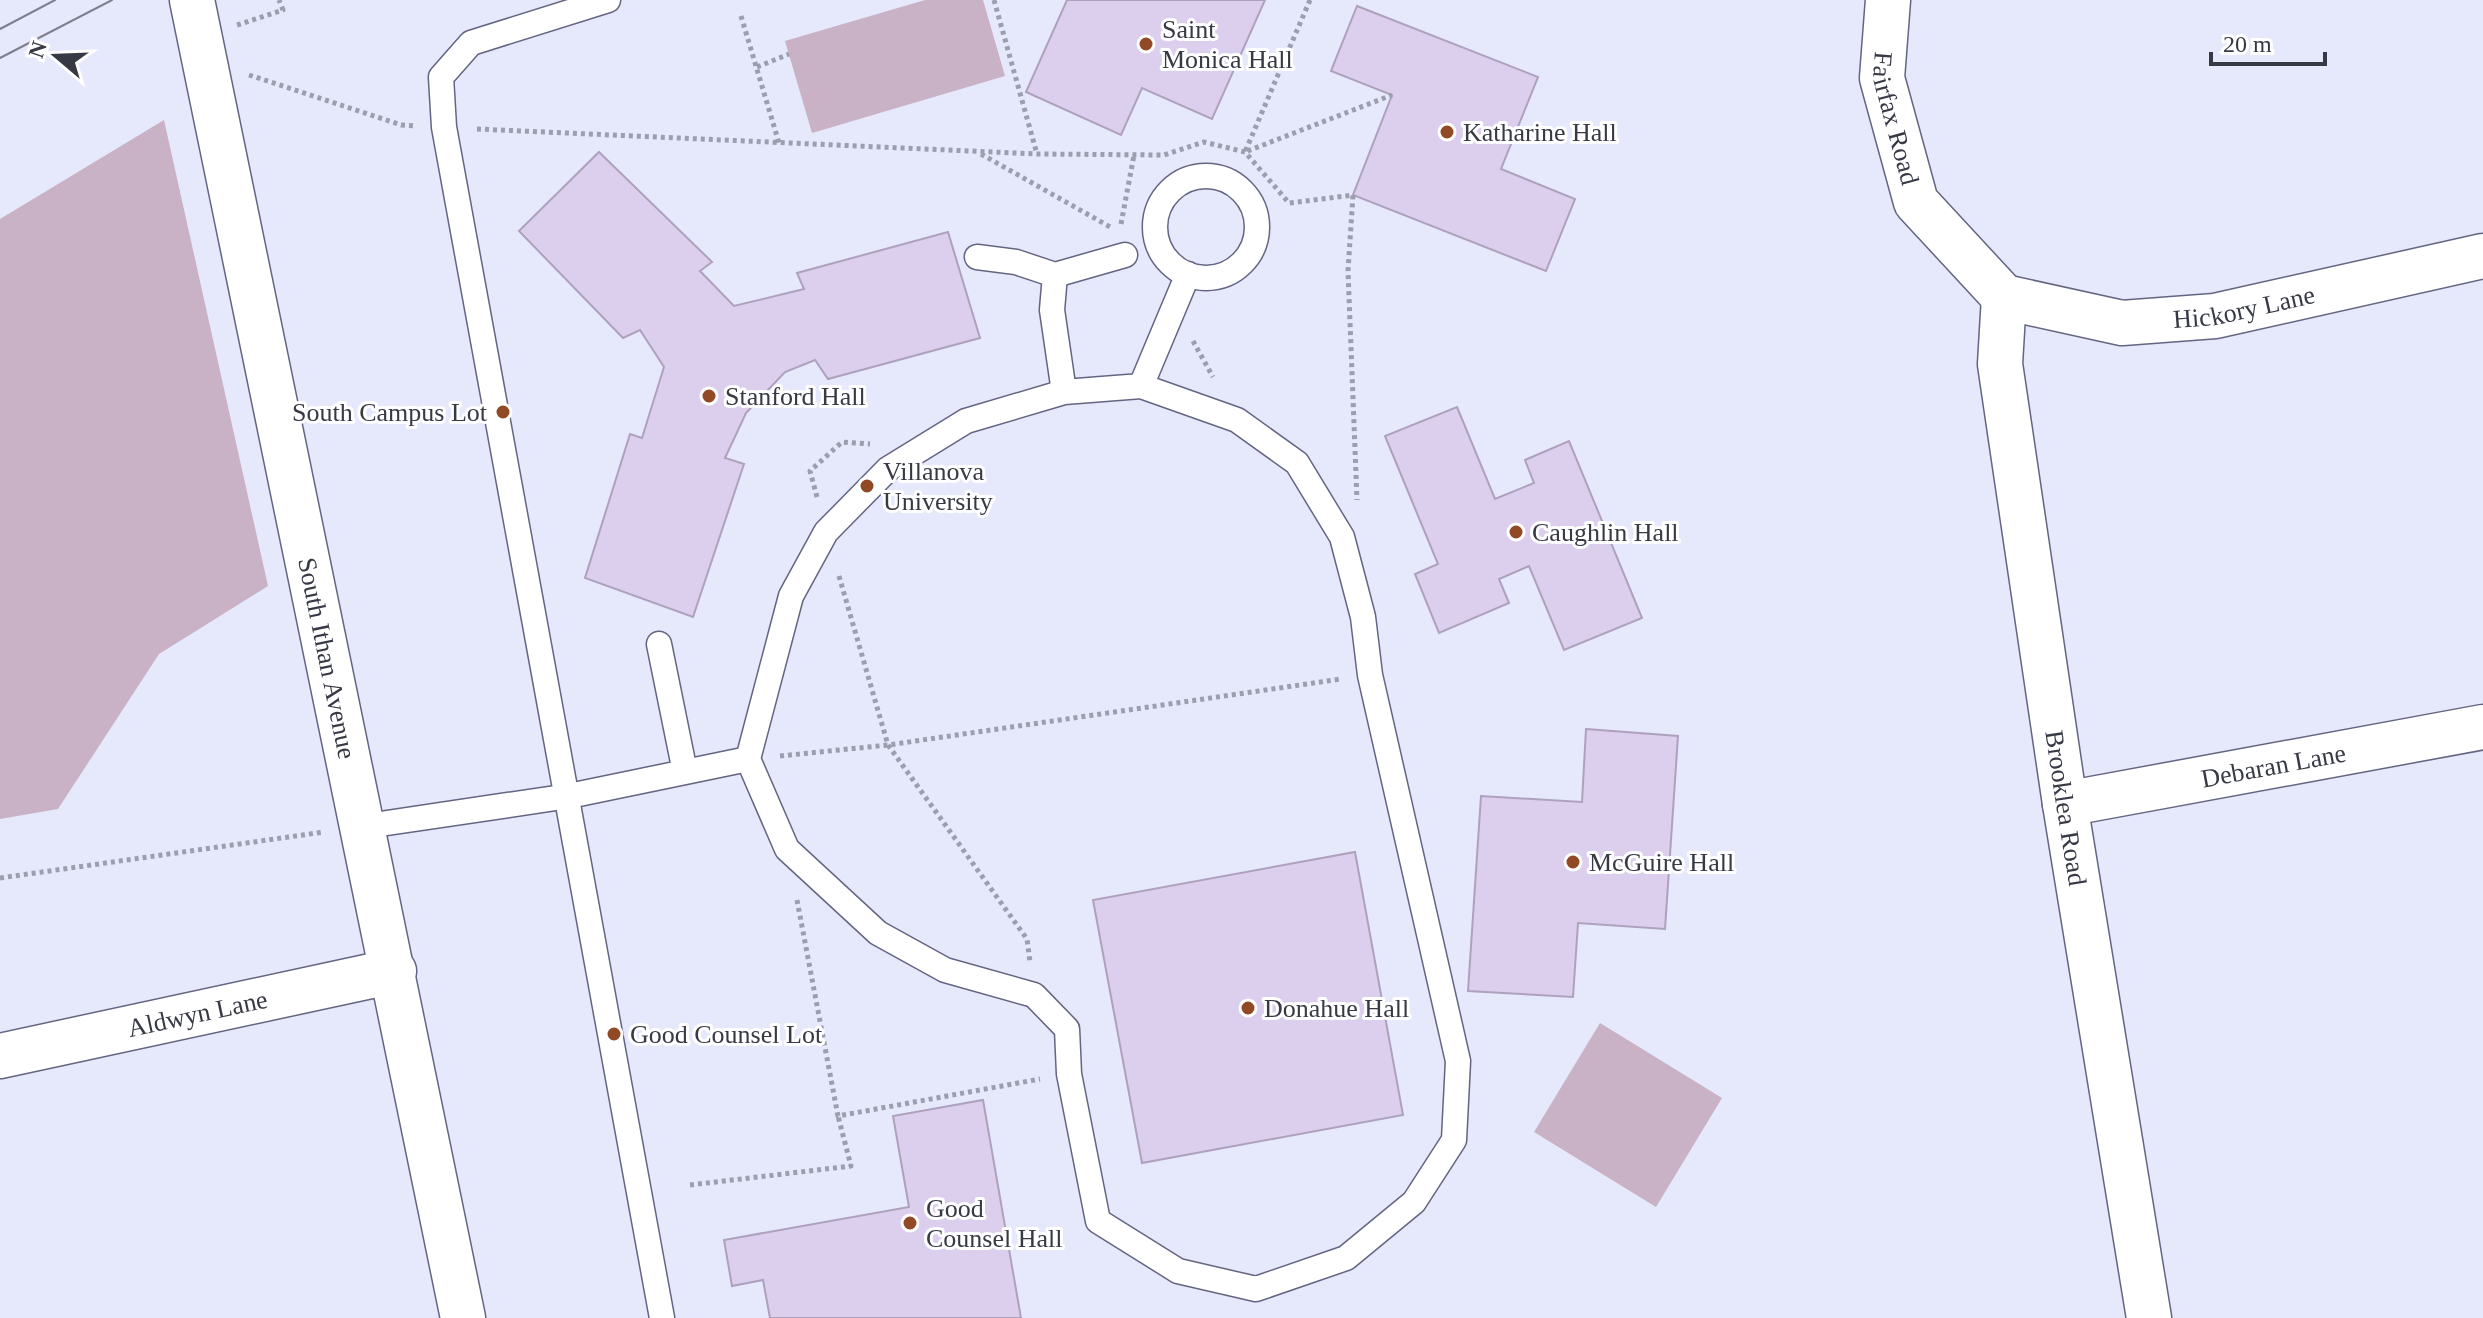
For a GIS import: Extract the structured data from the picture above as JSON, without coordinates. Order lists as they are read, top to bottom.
{
  "streets": {
    "street": [
      "Fairfax Road",
      "Hickory Lane",
      "South Ithan Avenue",
      "Debaran Lane",
      "Brooklea Road",
      "Aldwyn Lane"
    ]
  },
  "crossings": [
    ["Fairfax Road", "Hickory Lane"],
    ["Fairfax Road", "Brooklea Road"],
    ["Hickory Lane", "Brooklea Road"],
    ["South Ithan Avenue", "Aldwyn Lane"],
    ["Debaran Lane", "Brooklea Road"]
  ],
  "places": [
    "Saint Monica Hall",
    "Katharine Hall",
    "Stanford Hall",
    "South Campus Lot",
    "Villanova University",
    "Caughlin Hall",
    "McGuire Hall",
    "Donahue Hall",
    "Good Counsel Lot",
    "Good Counsel Hall"
  ],
  "scale_bar": "20 m",
  "north": "left"
}
